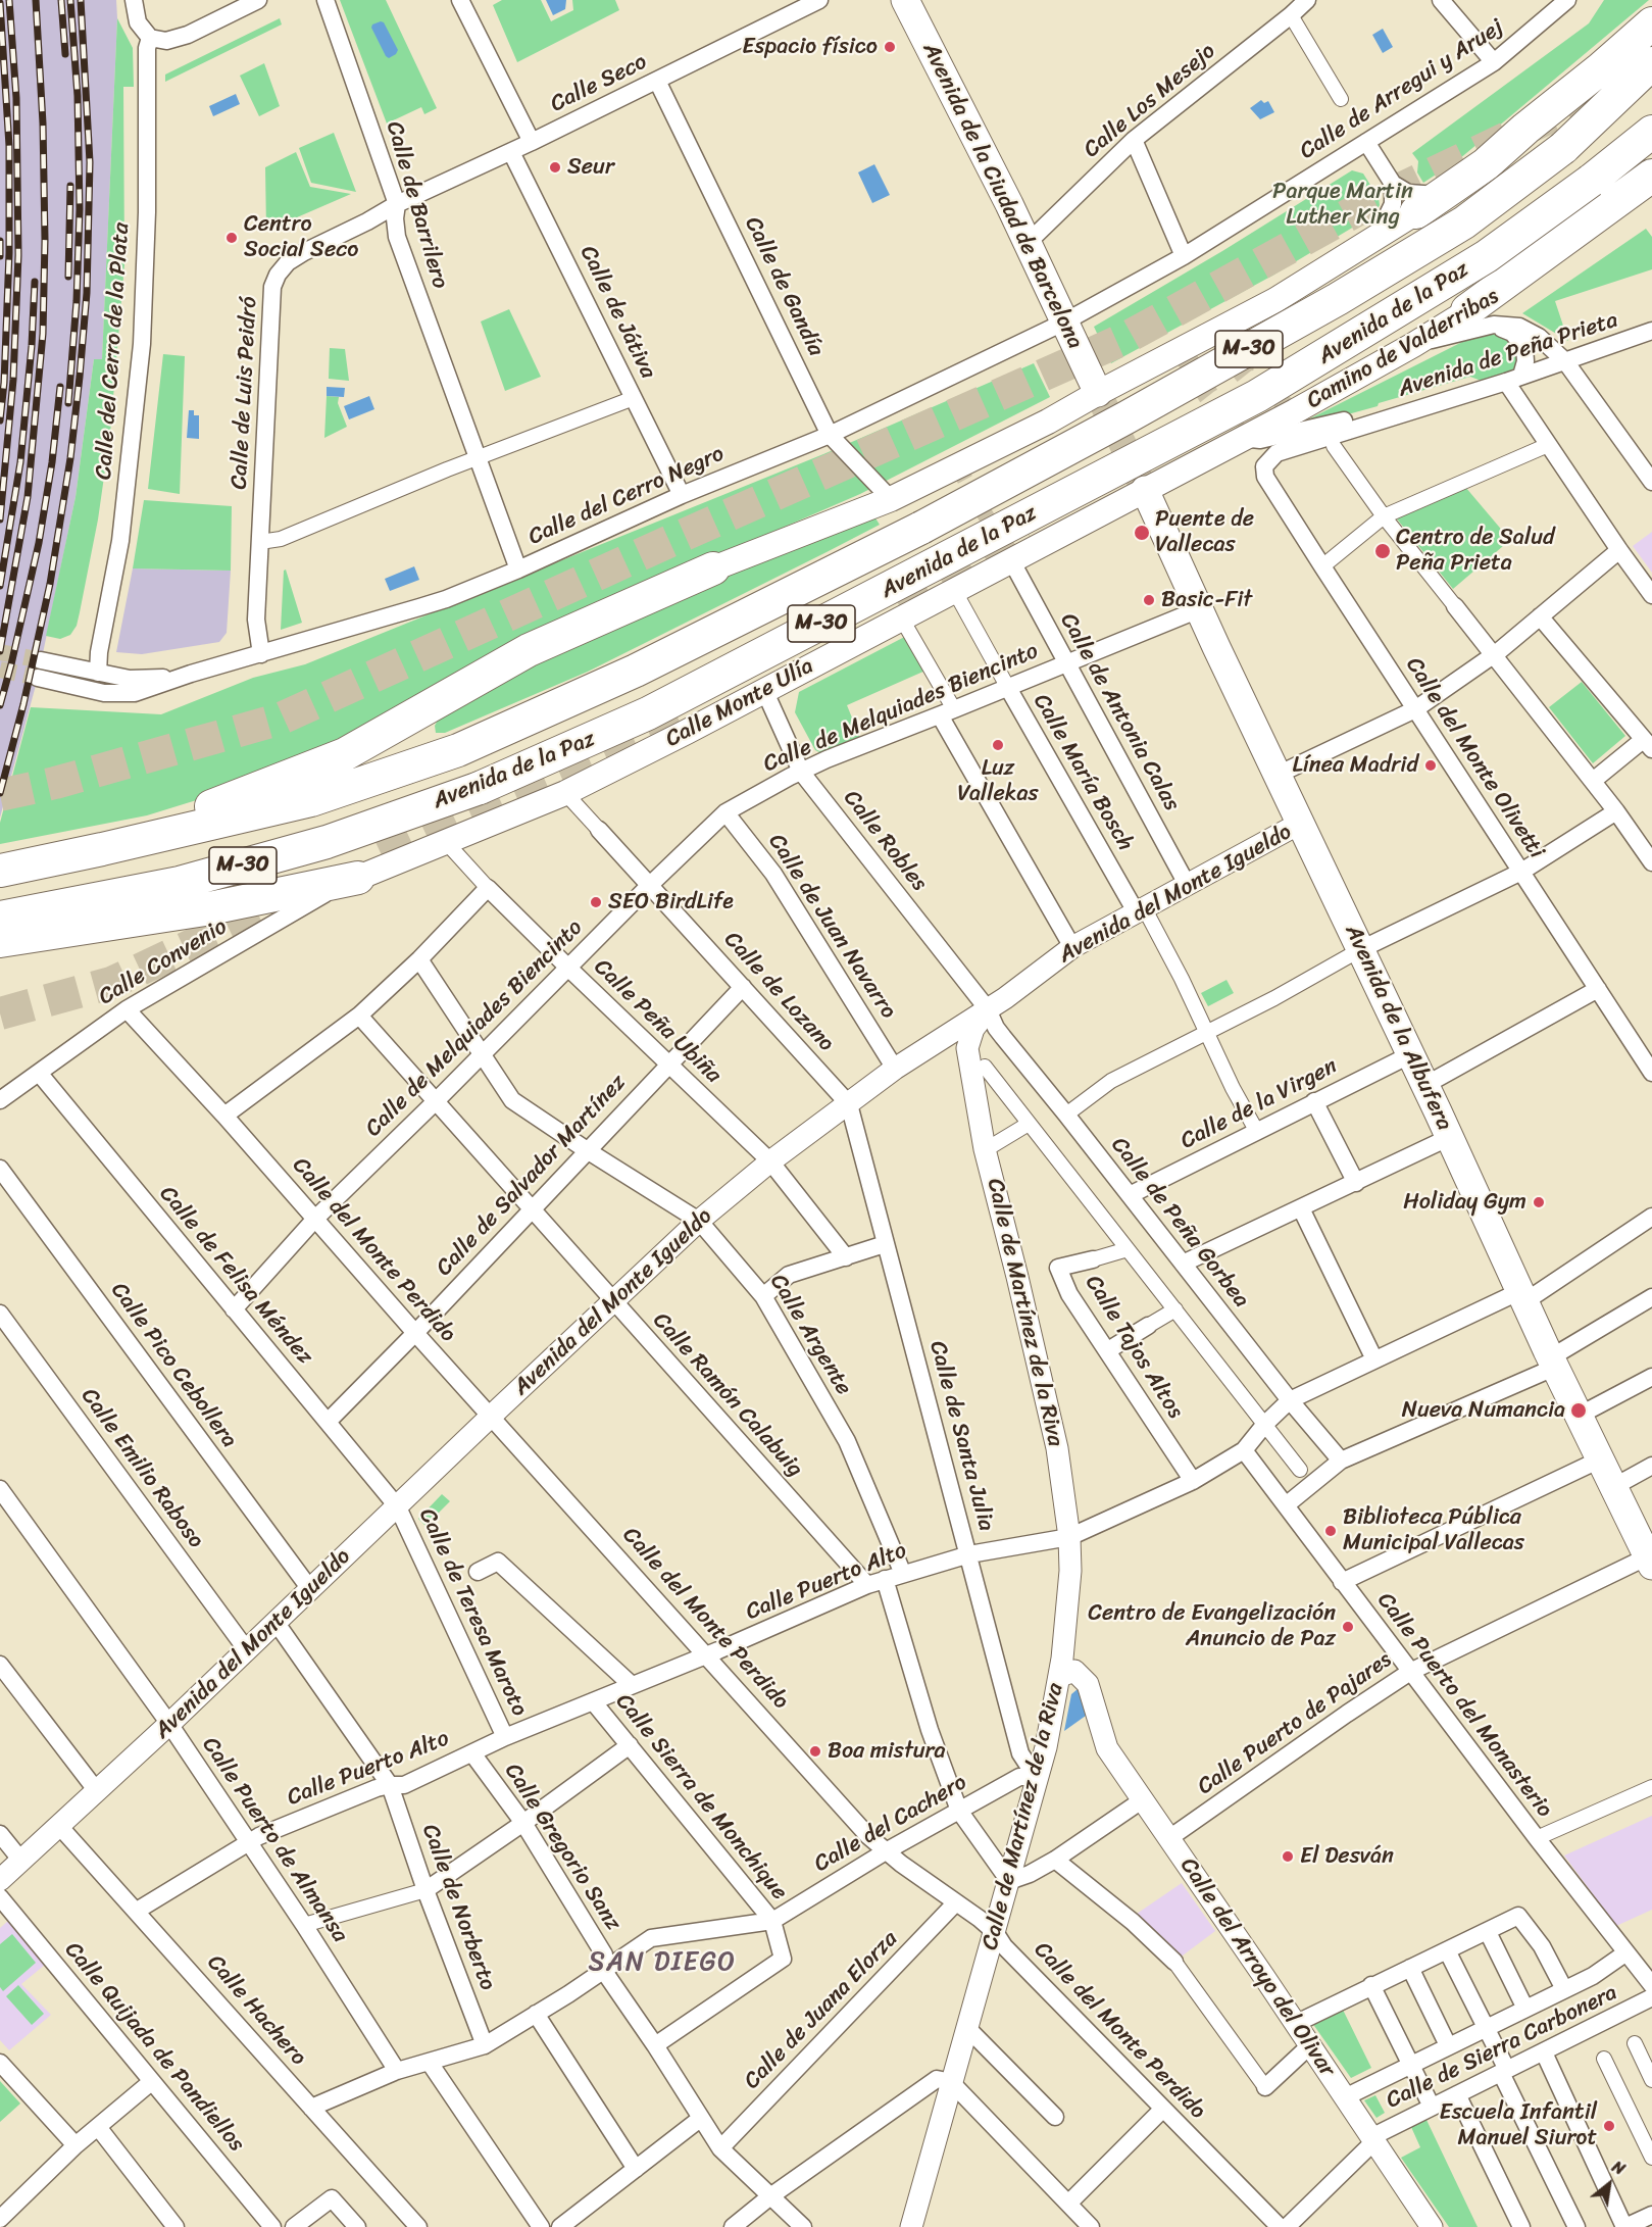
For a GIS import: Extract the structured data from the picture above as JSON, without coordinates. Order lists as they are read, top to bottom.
{
  "streets": {
    "highway": ["Avenida de la Paz", "M-30"],
    "main road": [
      "Avenida de la Ciudad de Barcelona",
      "Camino de Valderribas",
      "Calle Monte Ulía",
      "Avenida de la Albufera"
    ],
    "street": [
      "Calle Seco",
      "Calle de Arregui y Aruej",
      "Calle Los Mesejo",
      "Calle de Barrilero",
      "Calle de Gandía",
      "Calle de Játiva",
      "Calle del Cerro de la Plata",
      "Avenida de Peña Prieta",
      "Calle de Luis Peidró",
      "Calle del Cerro Negro",
      "Calle de Melquiades Biencinto",
      "Calle de Antonia Calas",
      "Calle del Monte Olivetti",
      "Calle María Bosch",
      "Calle Robles",
      "Avenida del Monte Igueldo",
      "Calle de Juan Navarro",
      "Calle Convenio",
      "Calle de Lozano",
      "Calle Peña Ubiña",
      "Calle de la Virgen",
      "Calle de Salvador Martínez",
      "Calle de Peña Gorbea",
      "Calle del Monte Perdido",
      "Calle de Felisa Méndez",
      "Calle de Martínez de la Riva",
      "Calle Argente",
      "Calle Tajos Altos",
      "Calle Pico Cebollera",
      "Calle Ramón Calabuig",
      "Calle de Santa Julia",
      "Calle Emilio Raboso",
      "Calle Puerto Alto",
      "Calle de Teresa Maroto",
      "Calle Puerto del Monasterio",
      "Calle Puerto de Pajares",
      "Calle Sierra de Monchique",
      "Calle del Cachero",
      "Calle Puerto de Almansa",
      "Calle Gregorio Sanz",
      "Calle de Norberto",
      "Calle del Arroyo del Olivar",
      "Calle Hachero",
      "Calle de Juana Elorza",
      "Calle Quijada de Pandiellos",
      "Calle de Sierra Carbonera"
    ]
  },
  "crossings": [
    ["Calle Seco", "Calle de Barrilero"],
    ["Calle Seco", "Calle de Gandía"],
    ["Calle Seco", "Calle de Játiva"],
    ["Calle Seco", "Calle de Luis Peidró"],
    ["Calle de Arregui y Aruej", "Avenida de la Ciudad de Barcelona"],
    ["Calle de Arregui y Aruej", "Calle del Cerro Negro"],
    ["Calle Los Mesejo", "Avenida de la Ciudad de Barcelona"],
    ["Avenida de la Ciudad de Barcelona", "Calle del Cerro Negro"],
    ["Calle de Barrilero", "Calle de Luis Peidró"],
    ["Calle de Barrilero", "Calle del Cerro Negro"],
    ["Calle de Gandía", "Calle del Cerro Negro"],
    ["Calle de Játiva", "Calle del Cerro Negro"],
    ["Avenida de la Paz", "M-30"],
    ["Camino de Valderribas", "Avenida de Peña Prieta"],
    ["Camino de Valderribas", "Calle Monte Ulía"],
    ["Camino de Valderribas", "Avenida de la Albufera"],
    ["Calle del Cerro de la Plata", "Calle del Cerro Negro"],
    ["Avenida de Peña Prieta", "Calle del Monte Olivetti"],
    ["Calle de Luis Peidró", "Calle del Cerro Negro"],
    ["Calle Monte Ulía", "Calle de Antonia Calas"],
    ["Calle Monte Ulía", "Calle María Bosch"],
    ["Calle Monte Ulía", "Calle Robles"],
    ["Calle Monte Ulía", "Calle Convenio"],
    ["Calle Monte Ulía", "Calle Peña Ubiña"],
    ["Calle Monte Ulía", "Avenida de la Albufera"],
    ["Calle de Melquiades Biencinto", "Calle de Antonia Calas"],
    ["Calle de Melquiades Biencinto", "Calle María Bosch"],
    ["Calle de Melquiades Biencinto", "Calle Robles"],
    ["Calle de Melquiades Biencinto", "Calle de Juan Navarro"],
    ["Calle de Melquiades Biencinto", "Calle de Lozano"],
    ["Calle de Melquiades Biencinto", "Calle Peña Ubiña"],
    ["Calle de Melquiades Biencinto", "Avenida de la Albufera"],
    ["Calle de Melquiades Biencinto", "Calle del Monte Perdido"],
    ["Calle de Melquiades Biencinto", "Calle de Felisa Méndez"],
    ["Calle de Melquiades Biencinto", "Calle Argente"],
    ["Calle de Melquiades Biencinto", "Calle Ramón Calabuig"],
    ["Calle de Antonia Calas", "Avenida del Monte Igueldo"],
    ["Calle María Bosch", "Avenida del Monte Igueldo"],
    ["Calle Robles", "Avenida del Monte Igueldo"],
    ["Calle Robles", "Calle de Peña Gorbea"],
    ["Calle Robles", "Calle de Martínez de la Riva"],
    ["Avenida del Monte Igueldo", "Calle de Juan Navarro"],
    ["Avenida del Monte Igueldo", "Calle de Lozano"],
    ["Avenida del Monte Igueldo", "Calle Peña Ubiña"],
    ["Avenida del Monte Igueldo", "Avenida de la Albufera"],
    ["Avenida del Monte Igueldo", "Calle de Peña Gorbea"],
    ["Avenida del Monte Igueldo", "Calle del Monte Perdido"],
    ["Avenida del Monte Igueldo", "Calle de Felisa Méndez"],
    ["Avenida del Monte Igueldo", "Calle de Martínez de la Riva"],
    ["Avenida del Monte Igueldo", "Calle Argente"],
    ["Avenida del Monte Igueldo", "Calle Pico Cebollera"],
    ["Avenida del Monte Igueldo", "Calle Ramón Calabuig"],
    ["Avenida del Monte Igueldo", "Calle de Santa Julia"],
    ["Avenida del Monte Igueldo", "Calle Emilio Raboso"],
    ["Avenida del Monte Igueldo", "Calle de Teresa Maroto"],
    ["Avenida del Monte Igueldo", "Calle Puerto de Almansa"],
    ["Avenida del Monte Igueldo", "Calle de Norberto"],
    ["Avenida del Monte Igueldo", "Calle Hachero"],
    ["Calle Convenio", "Calle del Monte Perdido"],
    ["Calle Convenio", "Calle de Felisa Méndez"],
    ["Calle de Lozano", "Calle de Salvador Martínez"],
    ["Calle de Lozano", "Calle de Santa Julia"],
    ["Calle Peña Ubiña", "Calle de Salvador Martínez"],
    ["Avenida de la Albufera", "Calle de la Virgen"],
    ["Avenida de la Albufera", "Calle Puerto Alto"],
    ["Avenida de la Albufera", "Calle Puerto de Pajares"],
    ["Calle de la Virgen", "Calle de Peña Gorbea"],
    ["Calle de Salvador Martínez", "Calle del Monte Perdido"],
    ["Calle de Salvador Martínez", "Calle de Felisa Méndez"],
    ["Calle de Salvador Martínez", "Calle Argente"],
    ["Calle de Salvador Martínez", "Calle Ramón Calabuig"],
    ["Calle de Peña Gorbea", "Calle de Martínez de la Riva"],
    ["Calle de Peña Gorbea", "Calle Puerto Alto"],
    ["Calle del Monte Perdido", "Calle de Martínez de la Riva"],
    ["Calle del Monte Perdido", "Calle Puerto Alto"],
    ["Calle del Monte Perdido", "Calle del Cachero"],
    ["Calle del Monte Perdido", "Calle de Juana Elorza"],
    ["Calle de Felisa Méndez", "Calle de Teresa Maroto"],
    ["Calle de Martínez de la Riva", "Calle de Santa Julia"],
    ["Calle de Martínez de la Riva", "Calle Puerto Alto"],
    ["Calle de Martínez de la Riva", "Calle del Cachero"],
    ["Calle de Martínez de la Riva", "Calle del Arroyo del Olivar"],
    ["Calle Argente", "Calle Puerto Alto"],
    ["Calle Tajos Altos", "Calle Puerto Alto"],
    ["Calle Ramón Calabuig", "Calle Puerto Alto"],
    ["Calle de Santa Julia", "Calle Puerto Alto"],
    ["Calle de Santa Julia", "Calle del Cachero"],
    ["Calle Puerto Alto", "Calle de Teresa Maroto"],
    ["Calle Puerto Alto", "Calle Puerto del Monasterio"],
    ["Calle Puerto Alto", "Calle Sierra de Monchique"],
    ["Calle Puerto Alto", "Calle Puerto de Almansa"],
    ["Calle Puerto Alto", "Calle Gregorio Sanz"],
    ["Calle Puerto Alto", "Calle de Norberto"],
    ["Calle Puerto Alto", "Calle Hachero"],
    ["Calle Puerto del Monasterio", "Calle Puerto de Pajares"],
    ["Calle Puerto de Pajares", "Calle del Arroyo del Olivar"],
    ["Calle Sierra de Monchique", "Calle del Cachero"],
    ["Calle Sierra de Monchique", "Calle Gregorio Sanz"],
    ["Calle Gregorio Sanz", "Calle de Juana Elorza"],
    ["Calle del Arroyo del Olivar", "Calle de Sierra Carbonera"]
  ],
  "districts": ["SAN DIEGO"],
  "parks": ["Parque Martin Luther King"],
  "places": [
    "Espacio físico",
    "Seur",
    "Centro Social Seco",
    "Puente de Vallecas",
    "Centro de Salud Peña Prieta",
    "Basic-Fit",
    "Luz Vallekas",
    "Línea Madrid",
    "SEO BirdLife",
    "Holiday Gym",
    "Nueva Numancia",
    "Biblioteca Pública Municipal Vallecas",
    "Centro de Evangelización Anuncio de Paz",
    "Boa mistura",
    "El Desván",
    "Escuela Infantil Manuel Siurot"
  ],
  "north": "top right"
}
